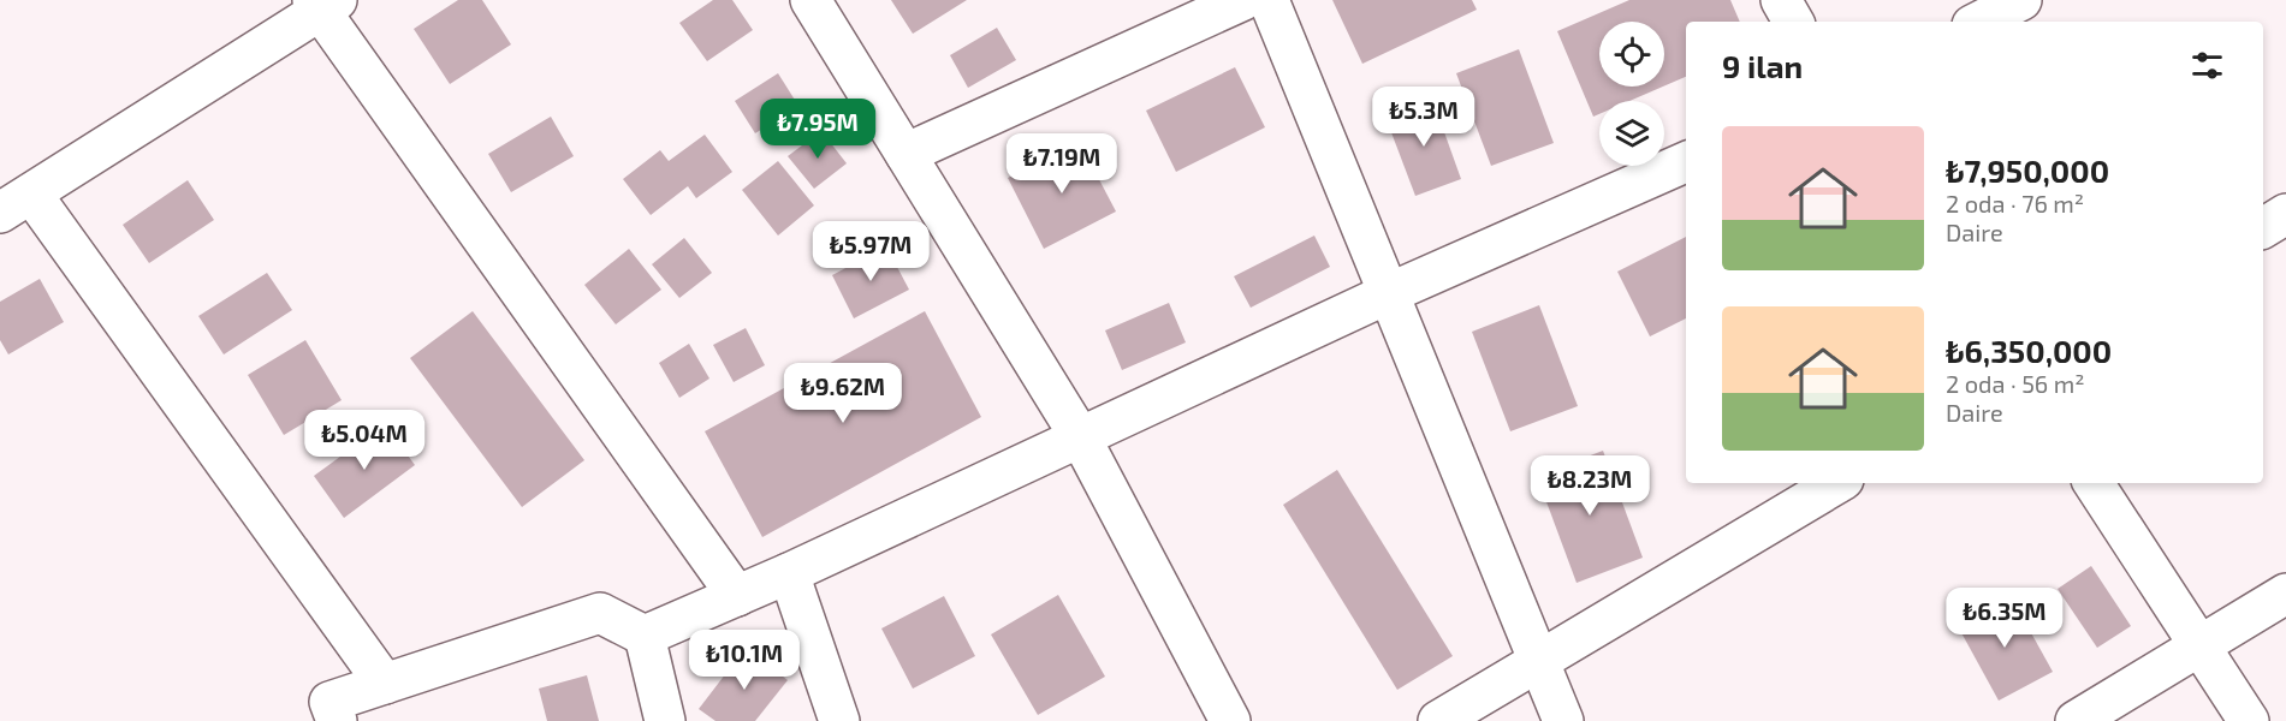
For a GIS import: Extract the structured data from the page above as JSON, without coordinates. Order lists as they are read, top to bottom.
{
  "page": {
    "heading": "9 ilan",
    "price": [
      "₺5.3M",
      "₺7.95M",
      "₺7.19M",
      "₺5.97M",
      "₺9.62M",
      "₺5.04M",
      "₺8.23M",
      "₺6.35M",
      "₺10.1M"
    ],
    "list": [
      {
        "name": "₺7,950,000",
        "note": "2 oda · 76 m² · Daire"
      },
      {
        "name": "₺6,350,000",
        "note": "2 oda · 56 m² · Daire"
      }
    ]
  }
}
